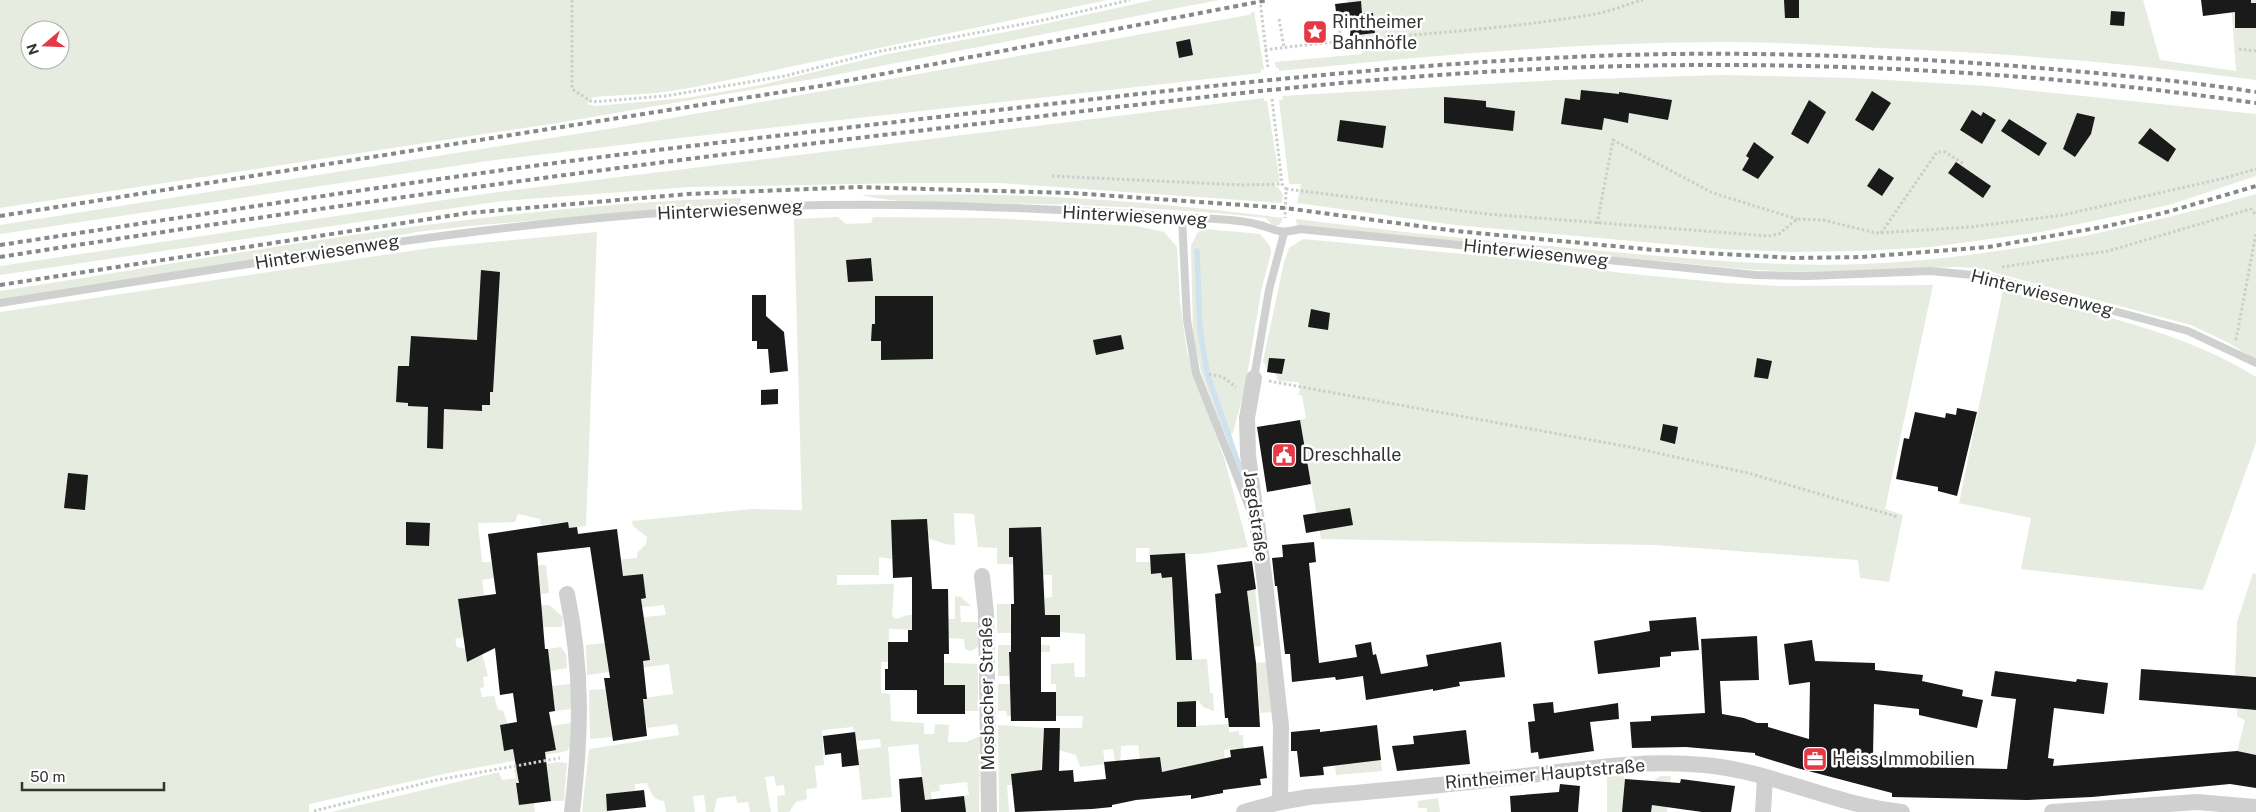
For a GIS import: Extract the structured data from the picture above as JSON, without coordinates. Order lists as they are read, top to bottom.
{
  "streets": {
    "street": ["Jagdstraße", "Mosbacher Straße", "Rintheimer Hauptstraße"],
    "lane": ["Hinterwiesenweg"]
  },
  "crossings": [
    ["Hinterwiesenweg", "Jagdstraße"],
    ["Jagdstraße", "Rintheimer Hauptstraße"]
  ],
  "places": {
    "place": ["Rintheimer Bahnhöfle"],
    "public building": ["Dreschhalle"],
    "office": ["Heiss Immobilien"]
  },
  "scale_bar": "50 m",
  "north": "left"
}
